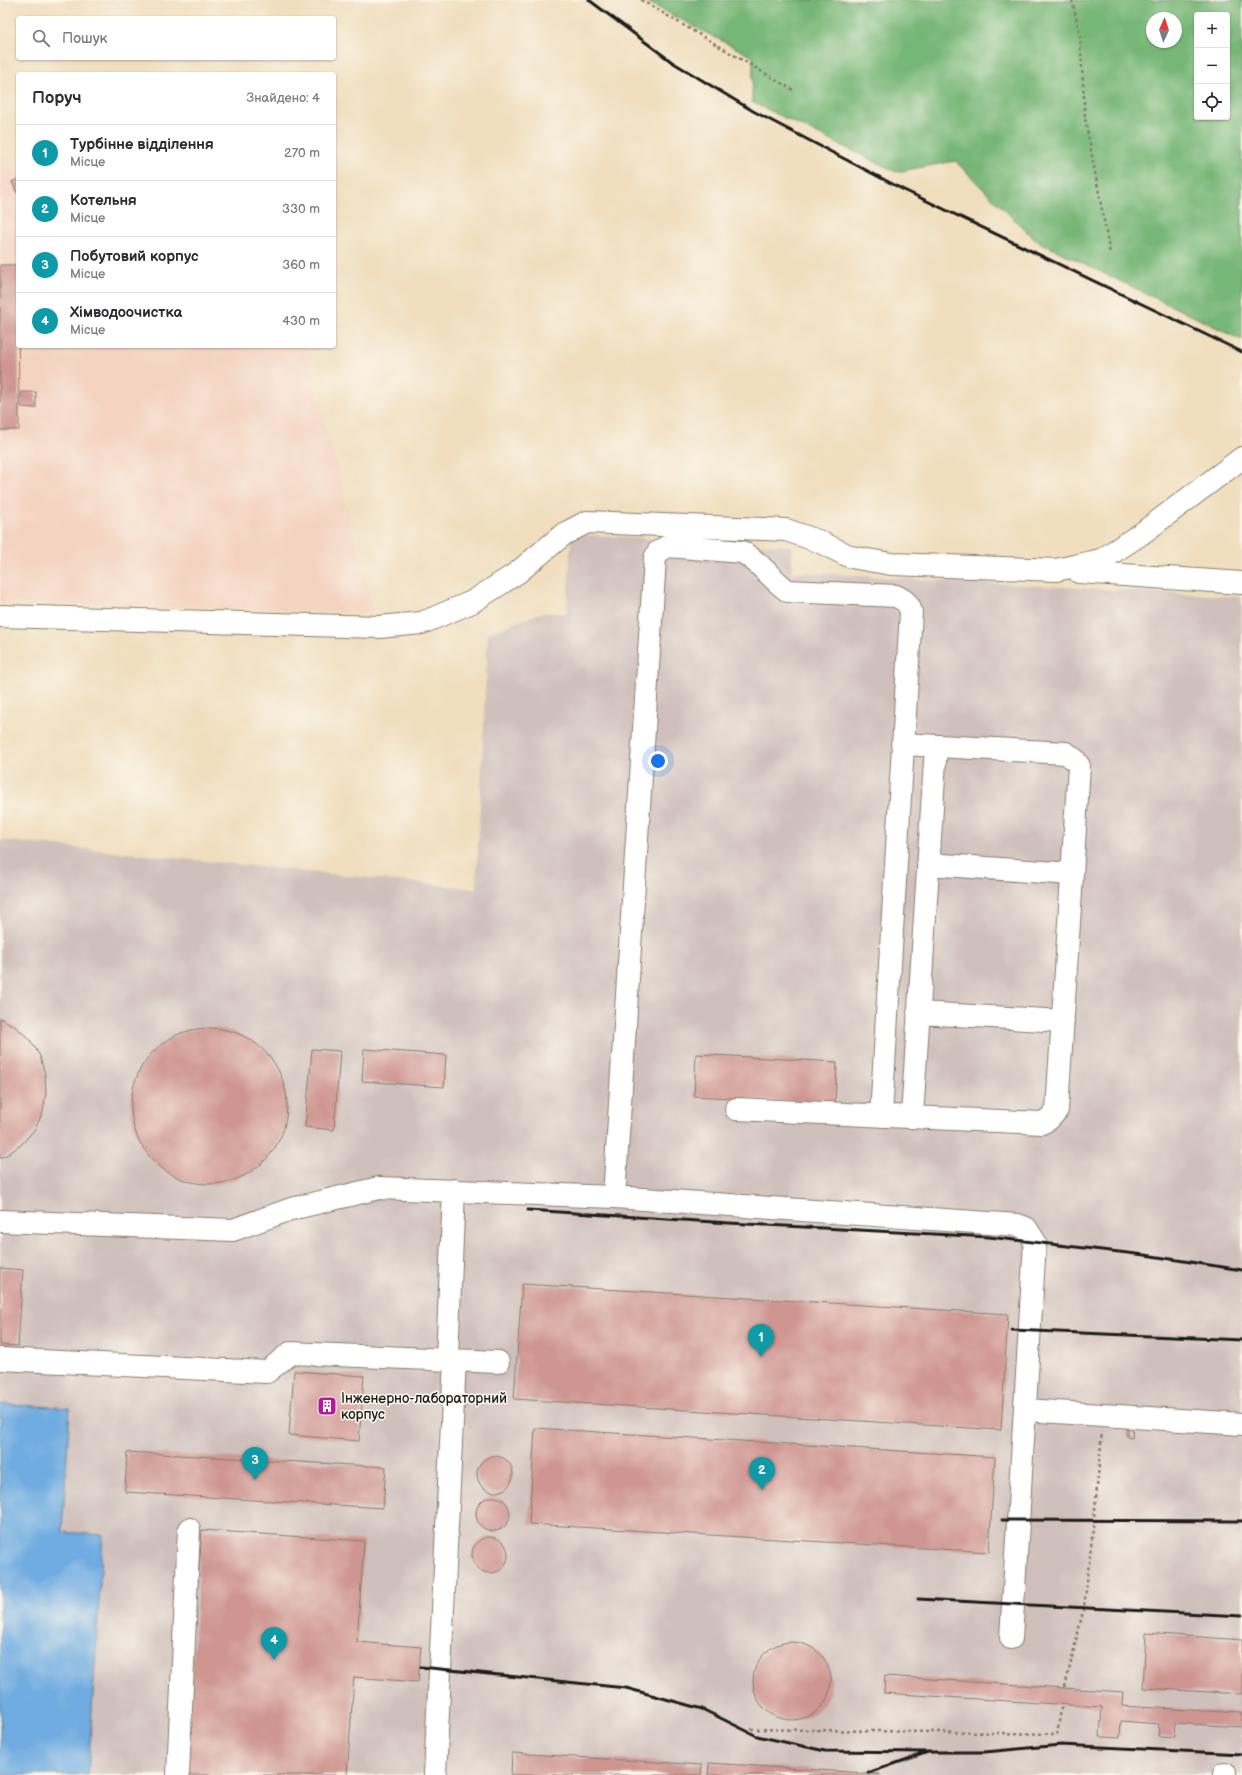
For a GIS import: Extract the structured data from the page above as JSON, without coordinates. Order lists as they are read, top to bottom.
{
  "places": {
    "building": ["Інженерно-лабораторний корпус"]
  },
  "north": "top",
  "page": {
    "map_buttons": ["+", "−"],
    "search": "Пошук",
    "heading": ["Поруч", "Знайдено: 4"],
    "list": [
      {
        "mark": "1",
        "name": "Турбінне відділення",
        "note": "Місце",
        "value": "270 m"
      },
      {
        "mark": "2",
        "name": "Котельня",
        "note": "Місце",
        "value": "330 m"
      },
      {
        "mark": "3",
        "name": "Побутовий корпус",
        "note": "Місце",
        "value": "360 m"
      },
      {
        "mark": "4",
        "name": "Хімводоочистка",
        "note": "Місце",
        "value": "430 m"
      }
    ],
    "pins": [
      "1",
      "3",
      "2",
      "4"
    ]
  }
}
